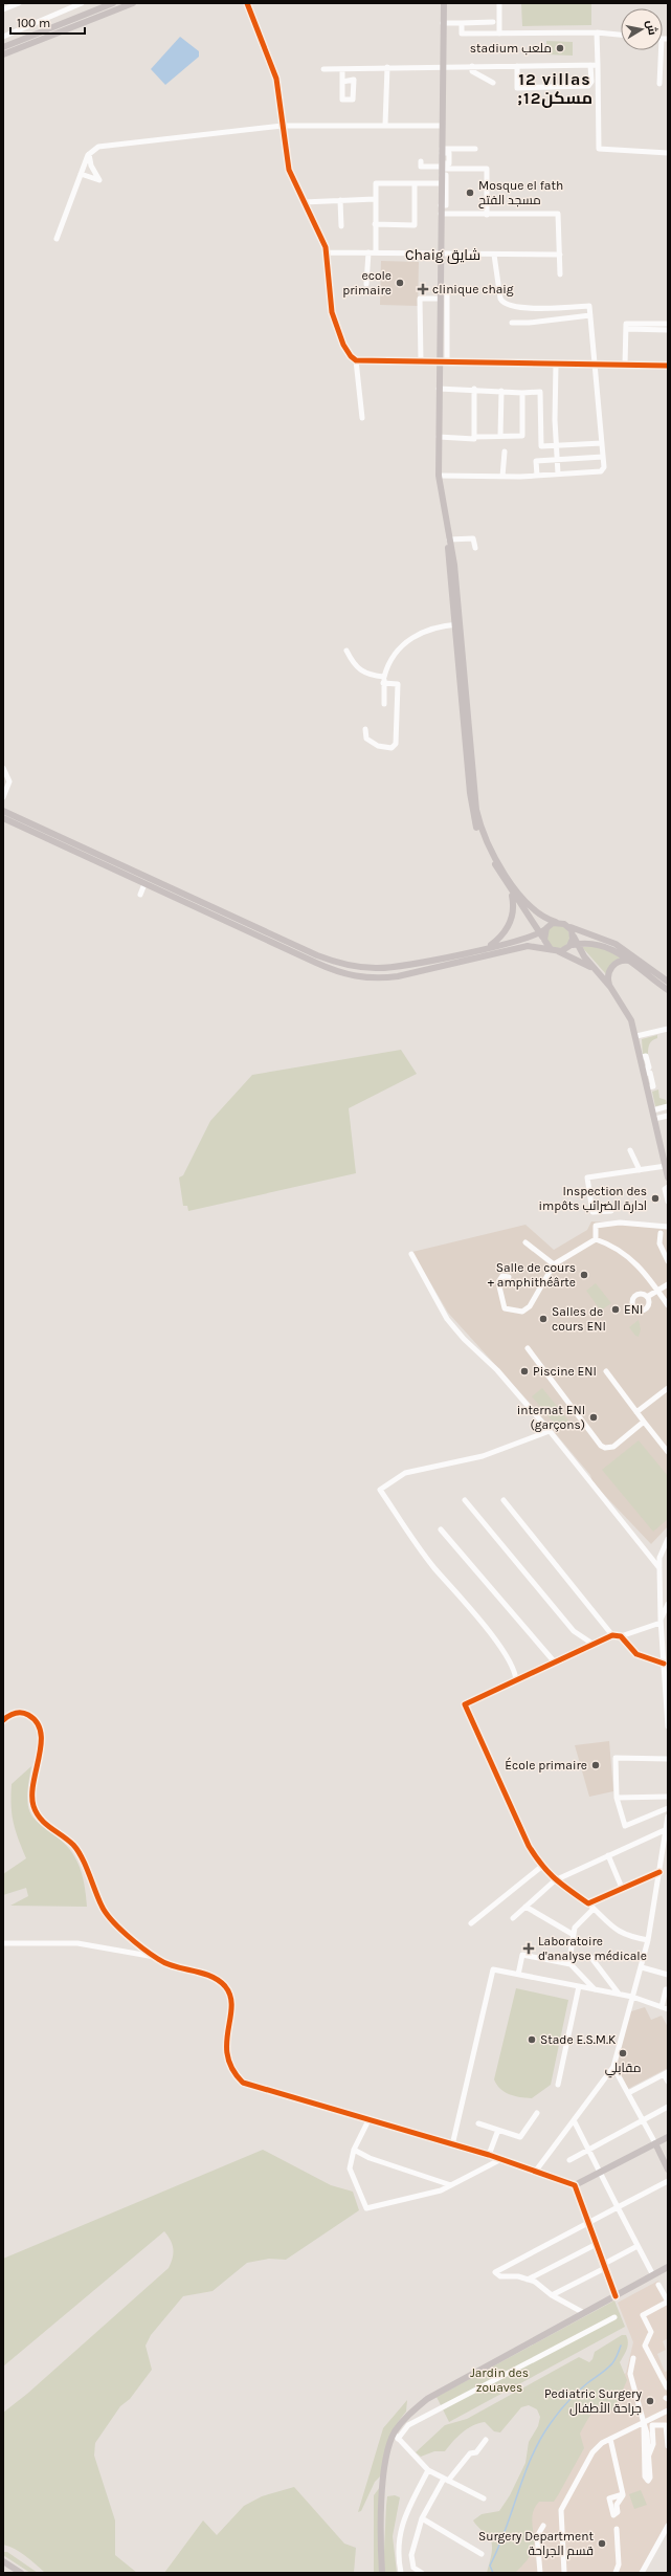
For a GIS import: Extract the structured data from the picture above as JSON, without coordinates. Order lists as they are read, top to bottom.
{
  "districts": ["12 villas ;12مسكن", "Chaig شايق"],
  "parks": ["Jardin des zouaves"],
  "places": {
    "other": [
      "stadium ملعب",
      "Mosque el fath مسجد الفتح",
      "ecole primaire",
      "Inspection des impôts ادارة الضرائب",
      "Salle de cours + amphithéârte",
      "ENI",
      "Salles de cours ENI",
      "Piscine ENI",
      "internat ENI (garçons)",
      "École primaire",
      "Stade E.S.M.K",
      "مقابلي",
      "Pediatric Surgery جراحة الأطفال",
      "Surgery Department قسم الجراحة"
    ],
    "health": ["clinique chaig", "Laboratoire d'analyse médicale"]
  },
  "scale_bar": "100 m",
  "north": "right"
}
